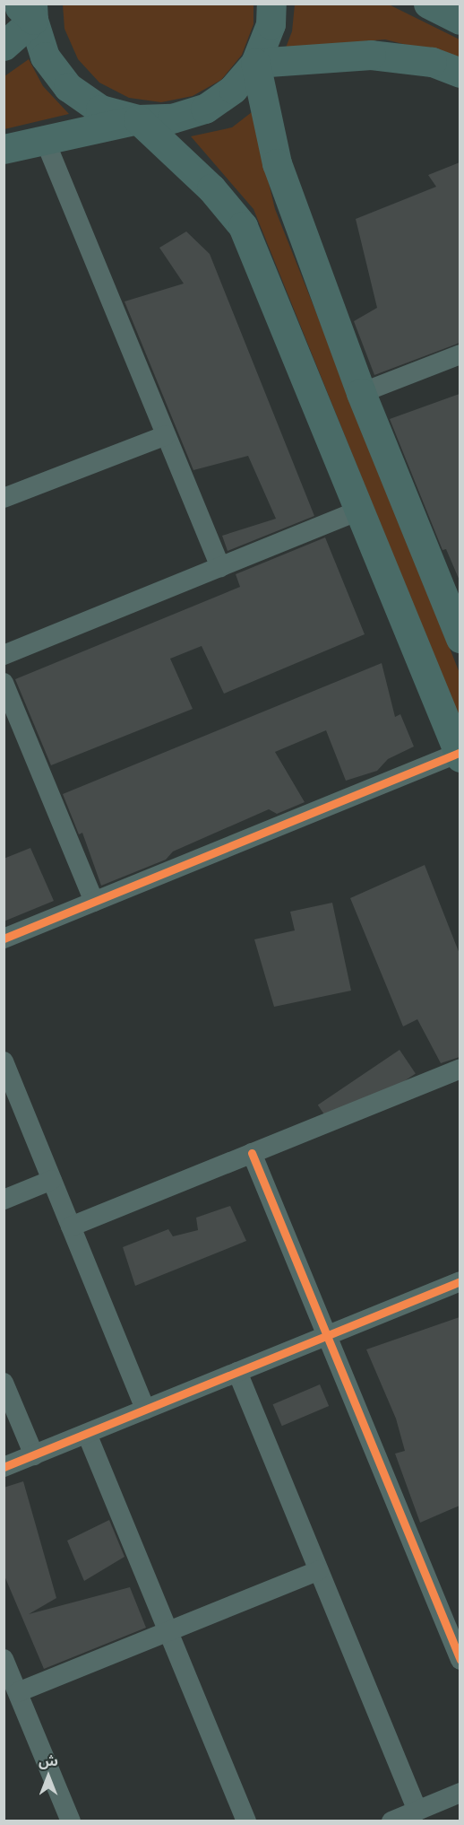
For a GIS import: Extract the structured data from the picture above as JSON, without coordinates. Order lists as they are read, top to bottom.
{
  "north": "top"
}
